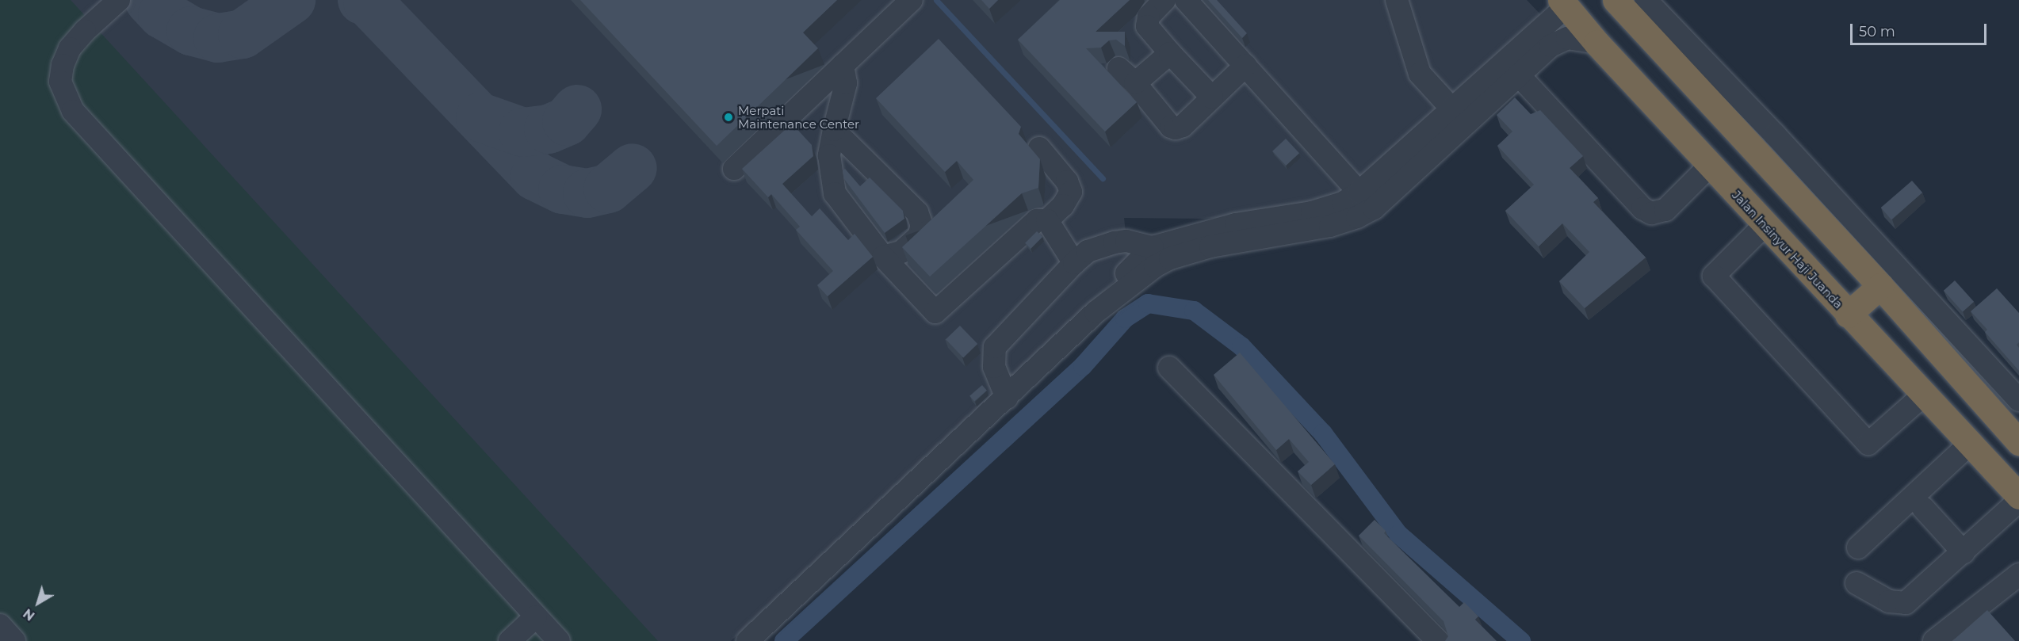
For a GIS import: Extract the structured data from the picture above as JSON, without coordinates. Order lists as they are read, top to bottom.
{
  "streets": {
    "highway": ["Jalan Insinyur Haji Juanda"]
  },
  "places": ["Merpati Maintenance Center"],
  "scale_bar": "50 m",
  "north": "bottom left"
}
